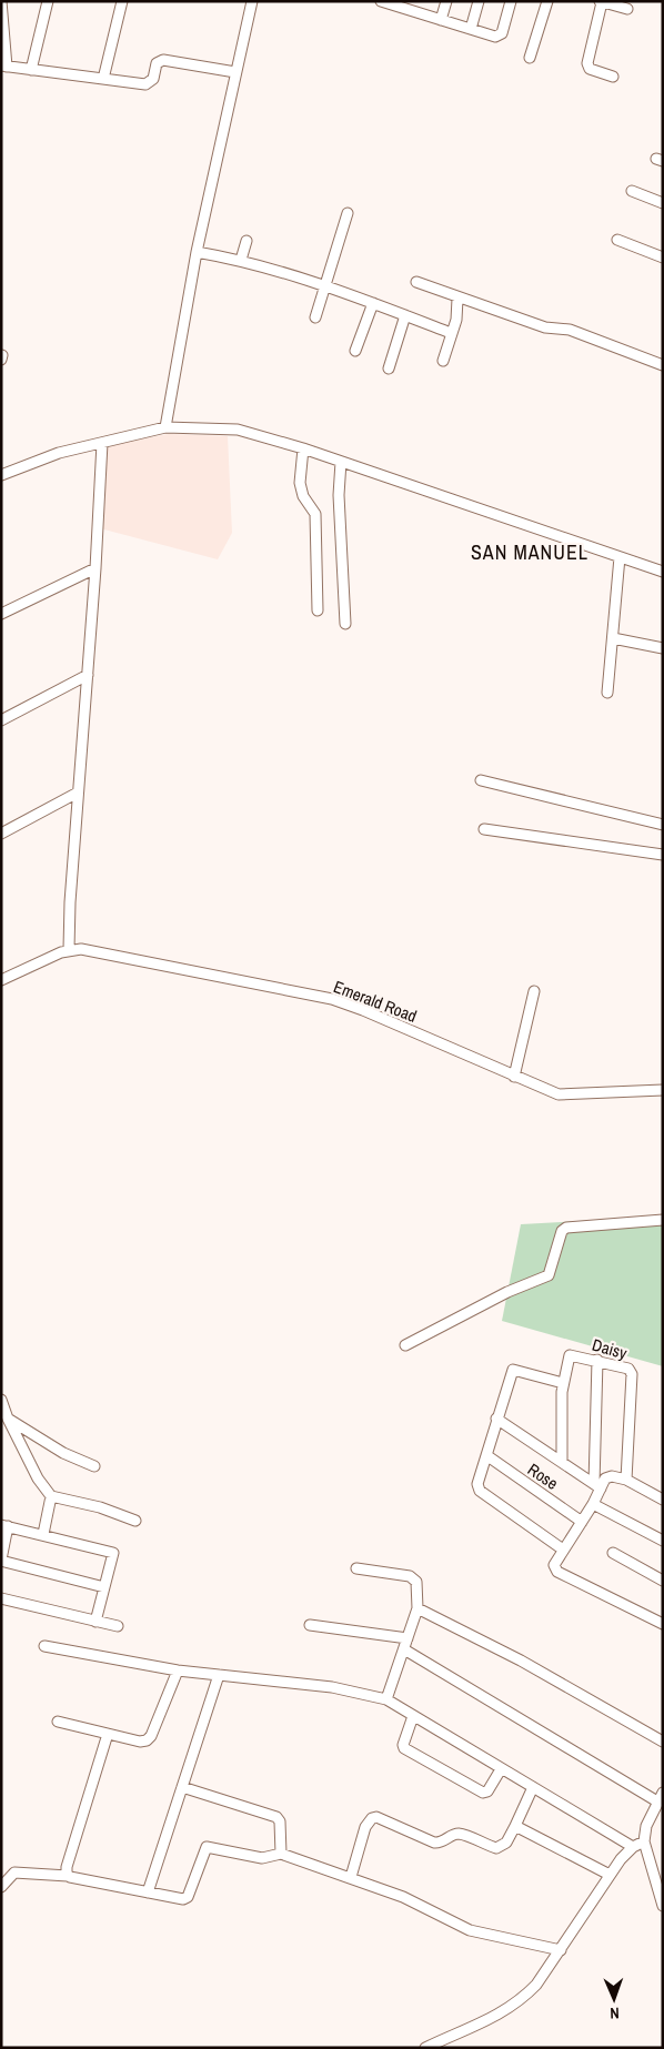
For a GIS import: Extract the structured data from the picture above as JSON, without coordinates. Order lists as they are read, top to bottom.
{
  "streets": {
    "street": ["Emerald Road", "Daisy", "Rose"]
  },
  "districts": ["SAN MANUEL"],
  "north": "bottom"
}
